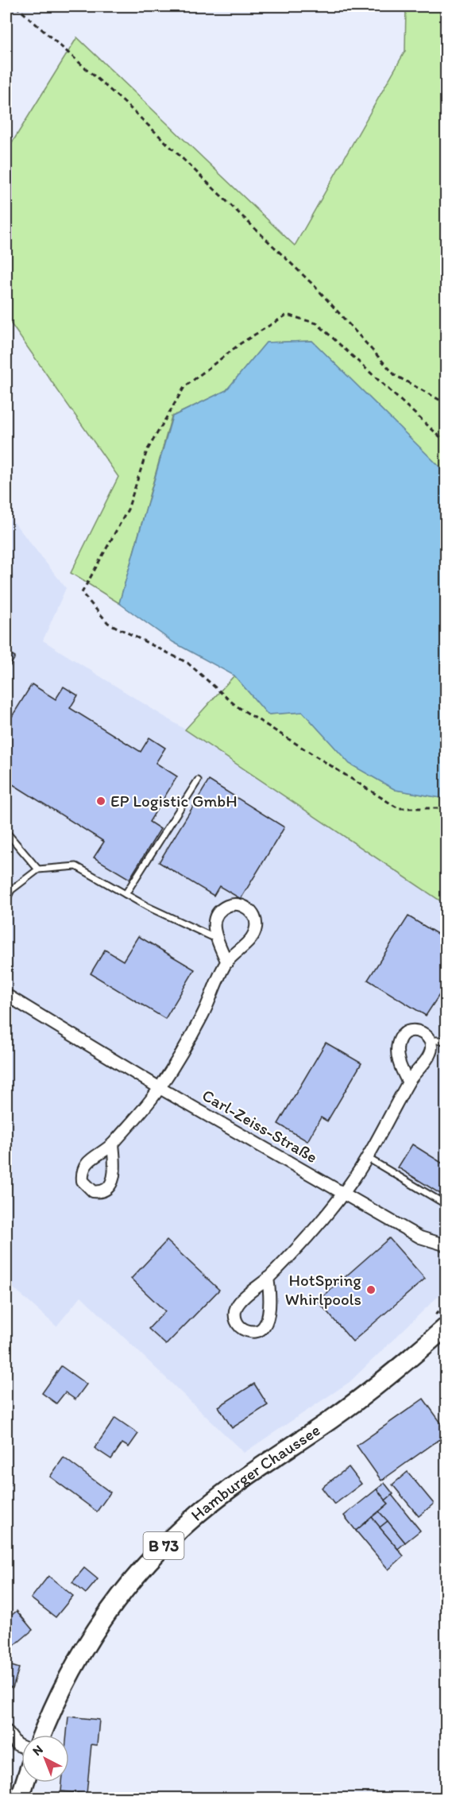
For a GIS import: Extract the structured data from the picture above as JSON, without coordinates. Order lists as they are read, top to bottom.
{
  "streets": {
    "main road": ["Hamburger Chaussee", "B 73"],
    "street": ["Carl-Zeiss-Straße"]
  },
  "places": ["EP Logistic GmbH", "HotSpring Whirlpools"],
  "north": "top left"
}
